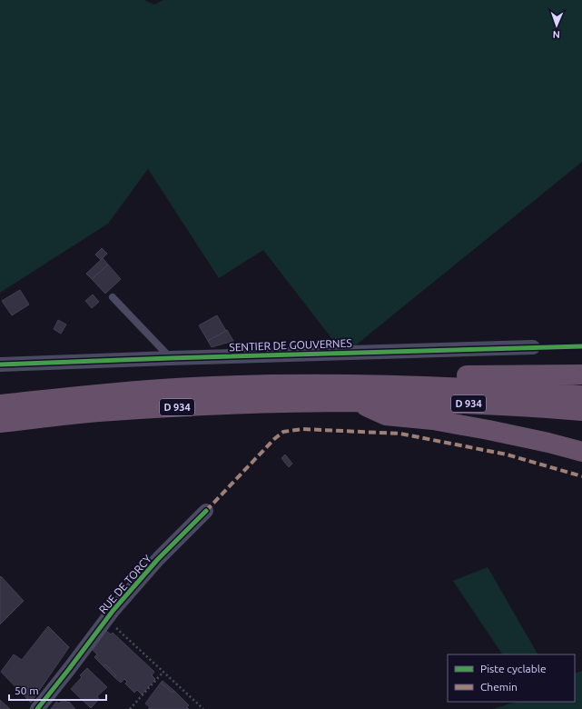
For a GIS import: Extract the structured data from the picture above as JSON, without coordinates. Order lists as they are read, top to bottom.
{
  "streets": {
    "highway": ["D 934"],
    "street": ["SENTIER DE GOUVERNES", "RUE DE TORCY"]
  },
  "legend": ["Piste cyclable", "Chemin"],
  "scale_bar": "50 m",
  "north": "bottom"
}
